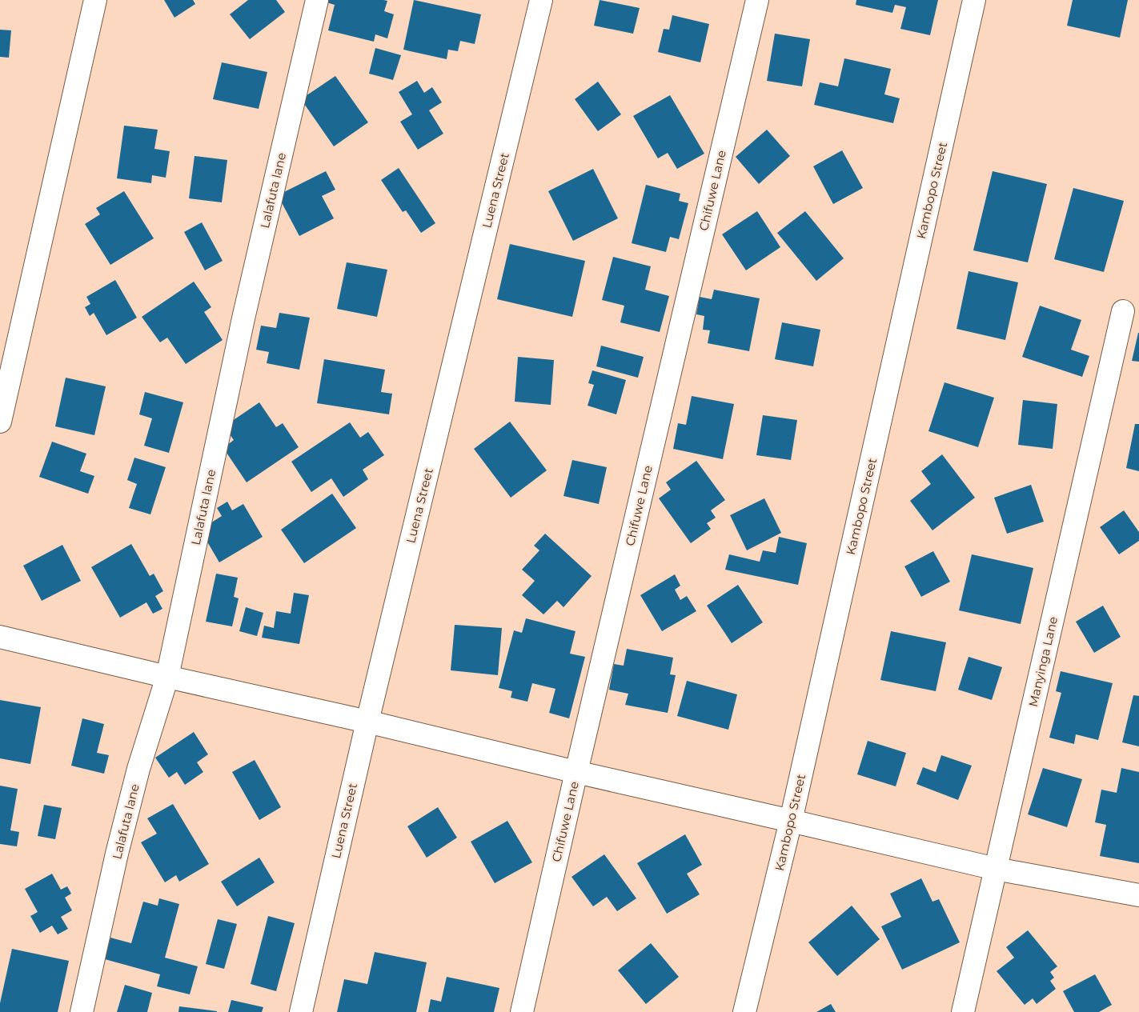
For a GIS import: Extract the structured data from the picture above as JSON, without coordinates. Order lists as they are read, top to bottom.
{
  "streets": {
    "street": [
      "Lalafuta lane",
      "Luena Street",
      "Chifuwe Lane",
      "Kambopo Street",
      "Manyinga Lane"
    ]
  }
}
